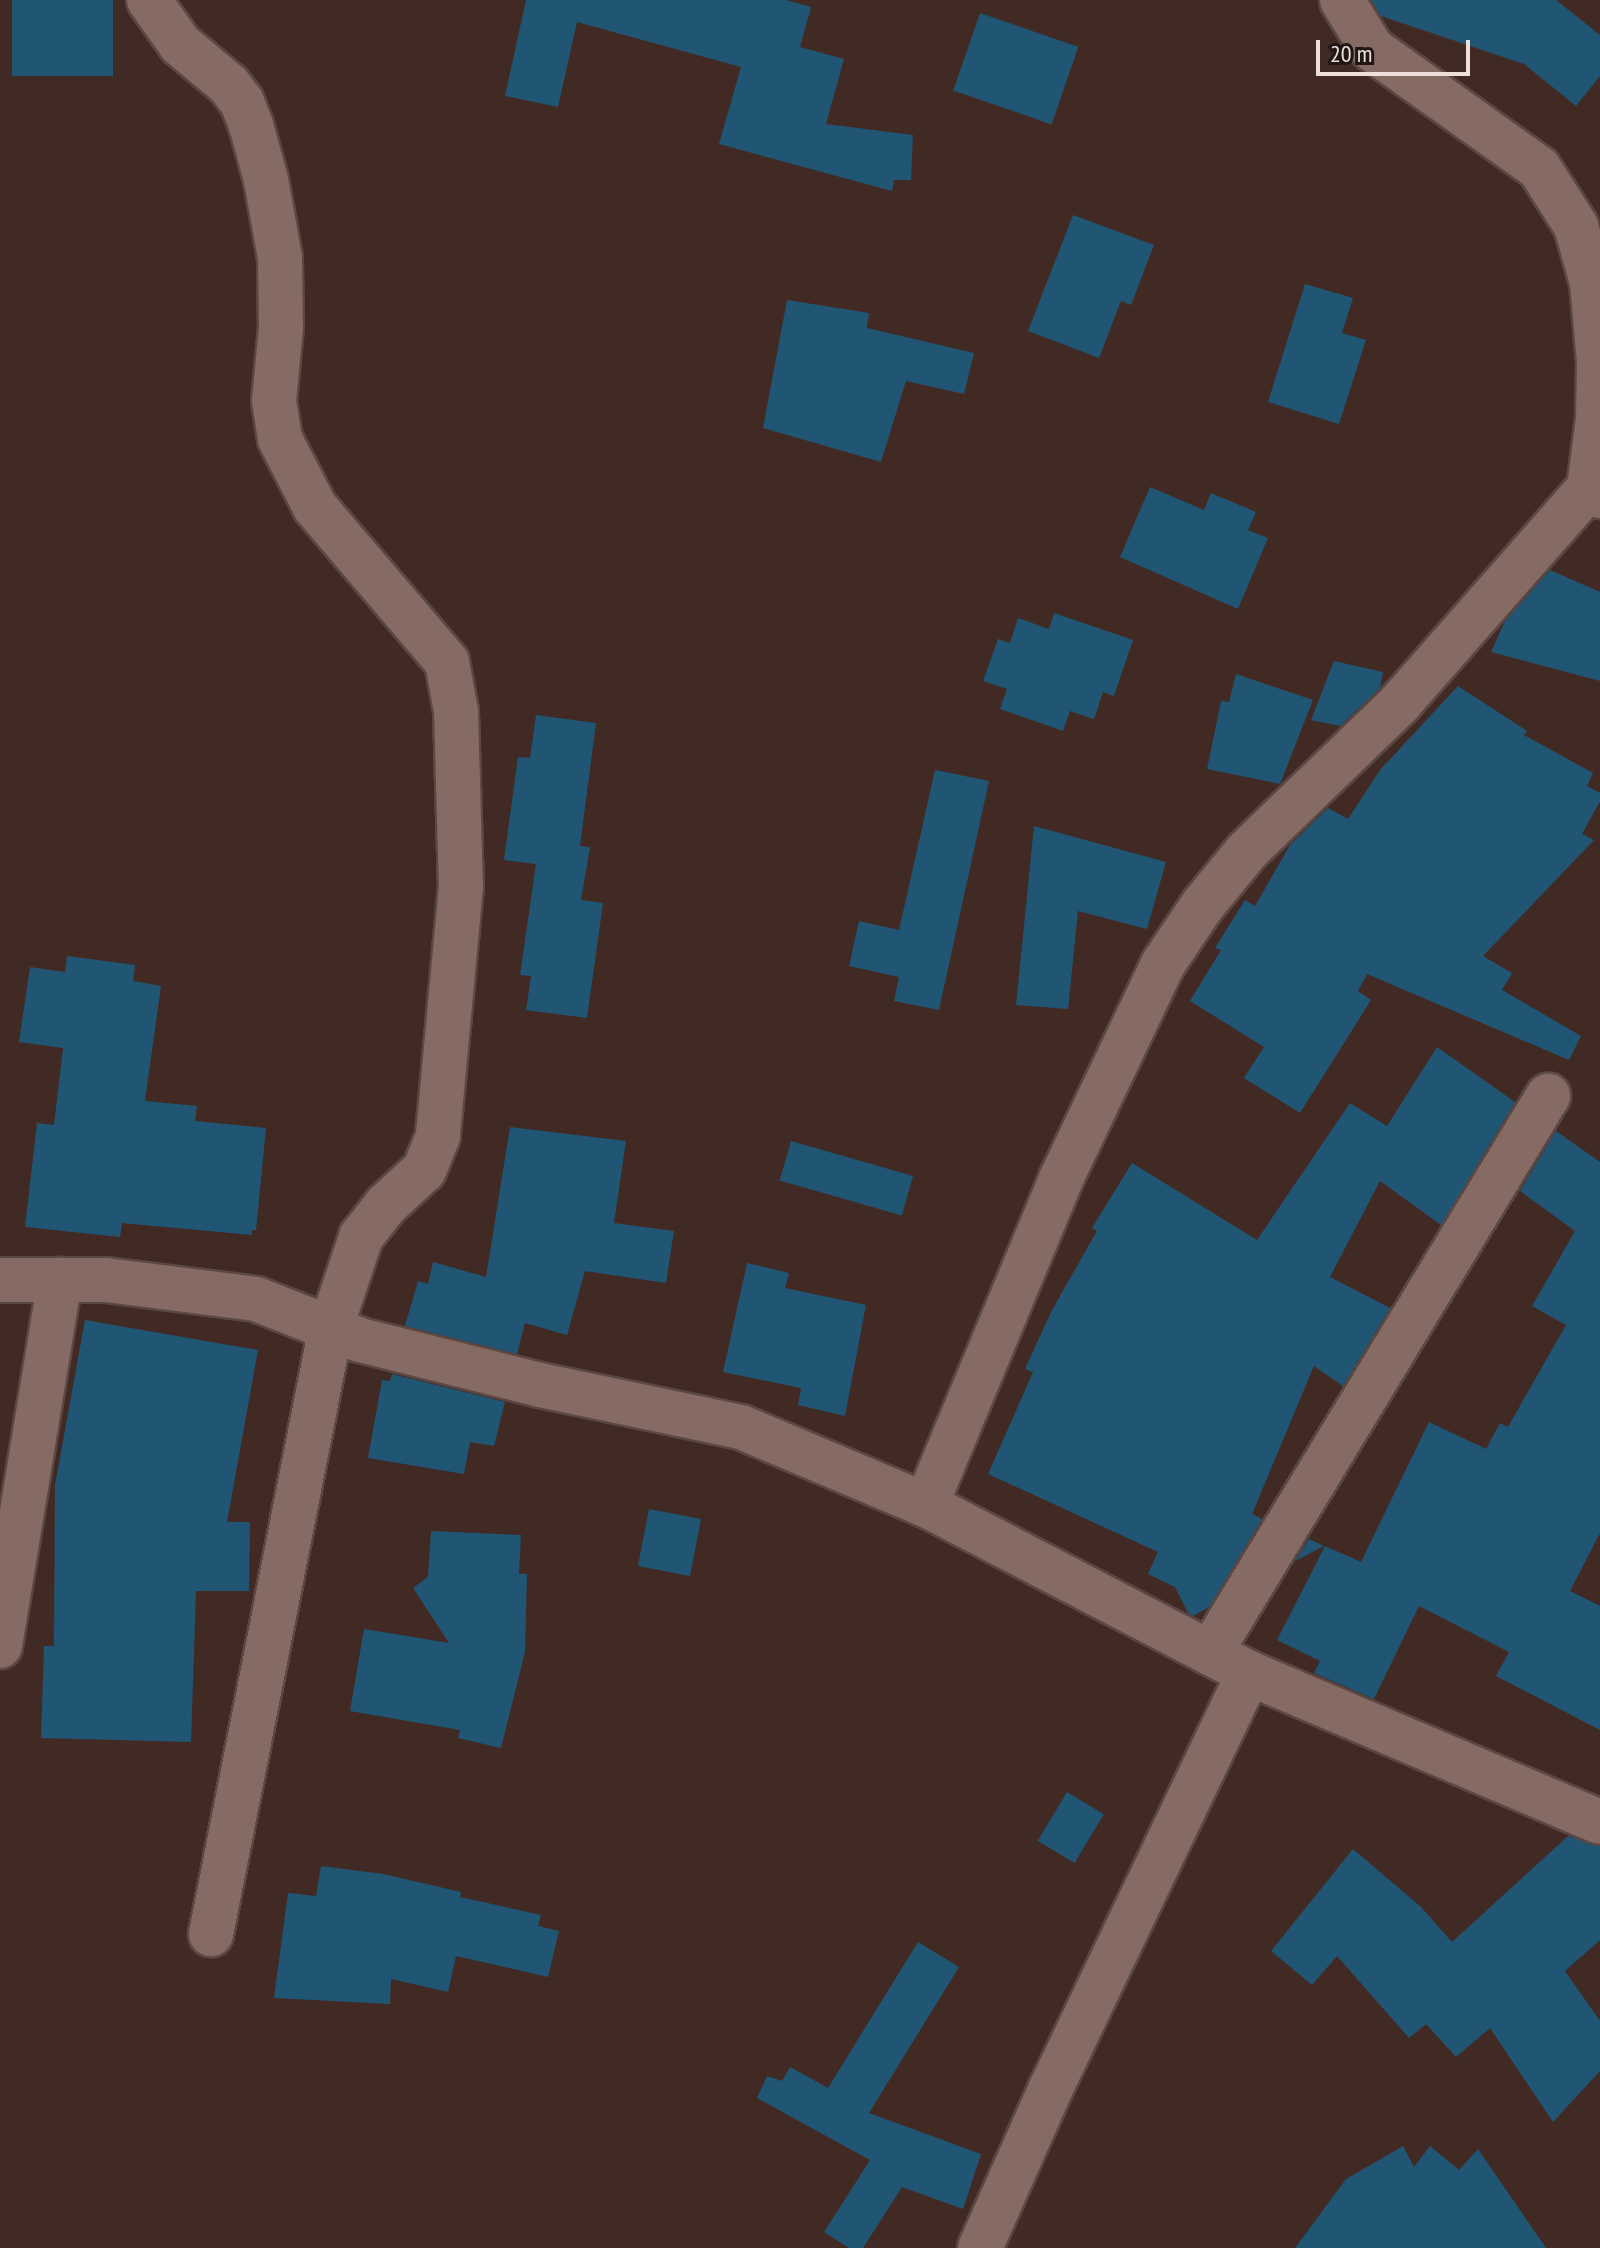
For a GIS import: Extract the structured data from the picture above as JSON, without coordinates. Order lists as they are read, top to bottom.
{
  "scale_bar": "20 m"
}
